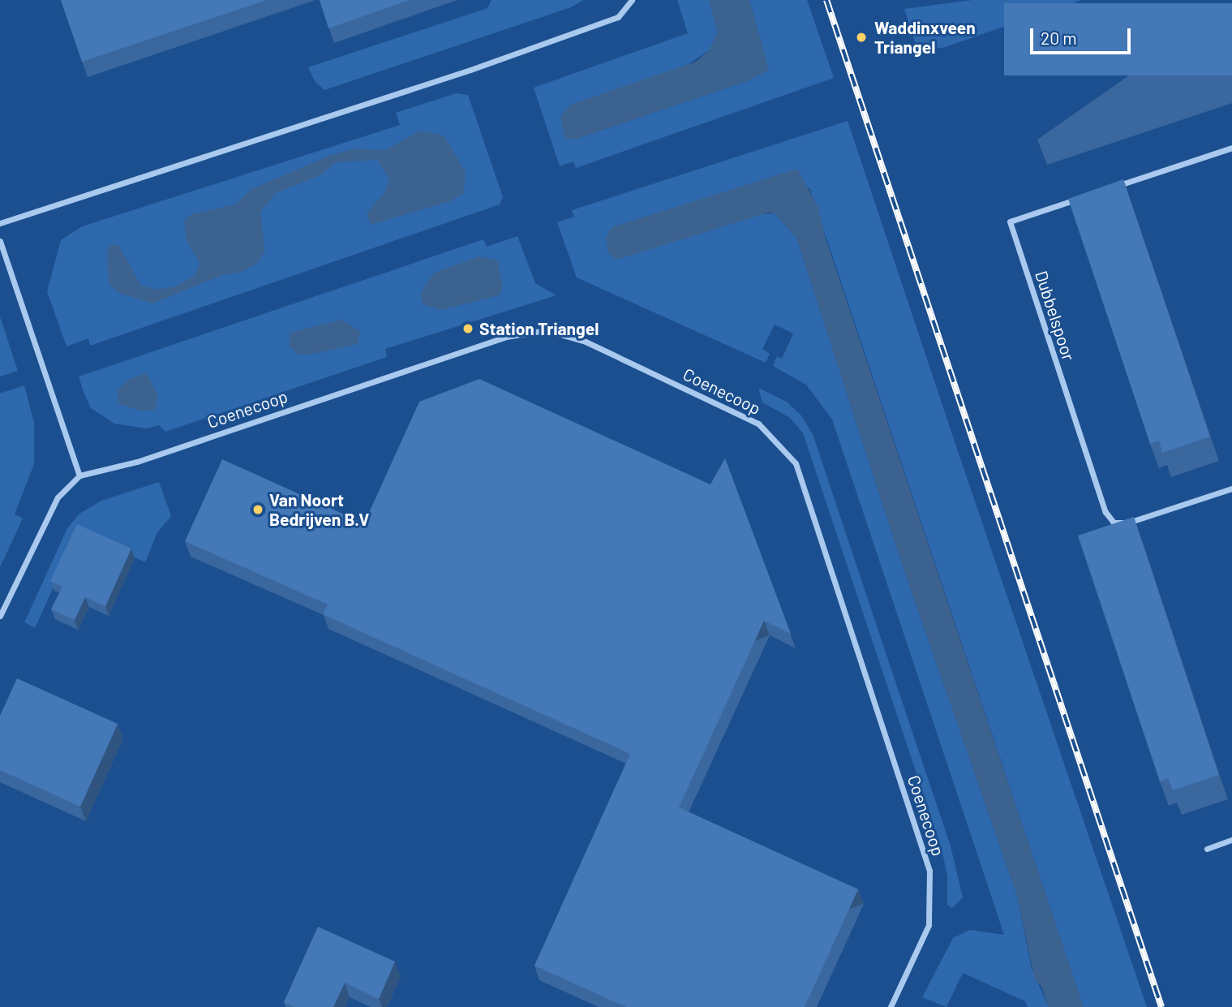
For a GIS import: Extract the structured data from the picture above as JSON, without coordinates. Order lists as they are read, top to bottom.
{
  "streets": {
    "street": ["Dubbelspoor", "Coenecoop"]
  },
  "places": ["Waddinxveen Triangel", "Station Triangel", "Van Noort Bedrijven B.V"],
  "scale_bar": "20 m"
}
